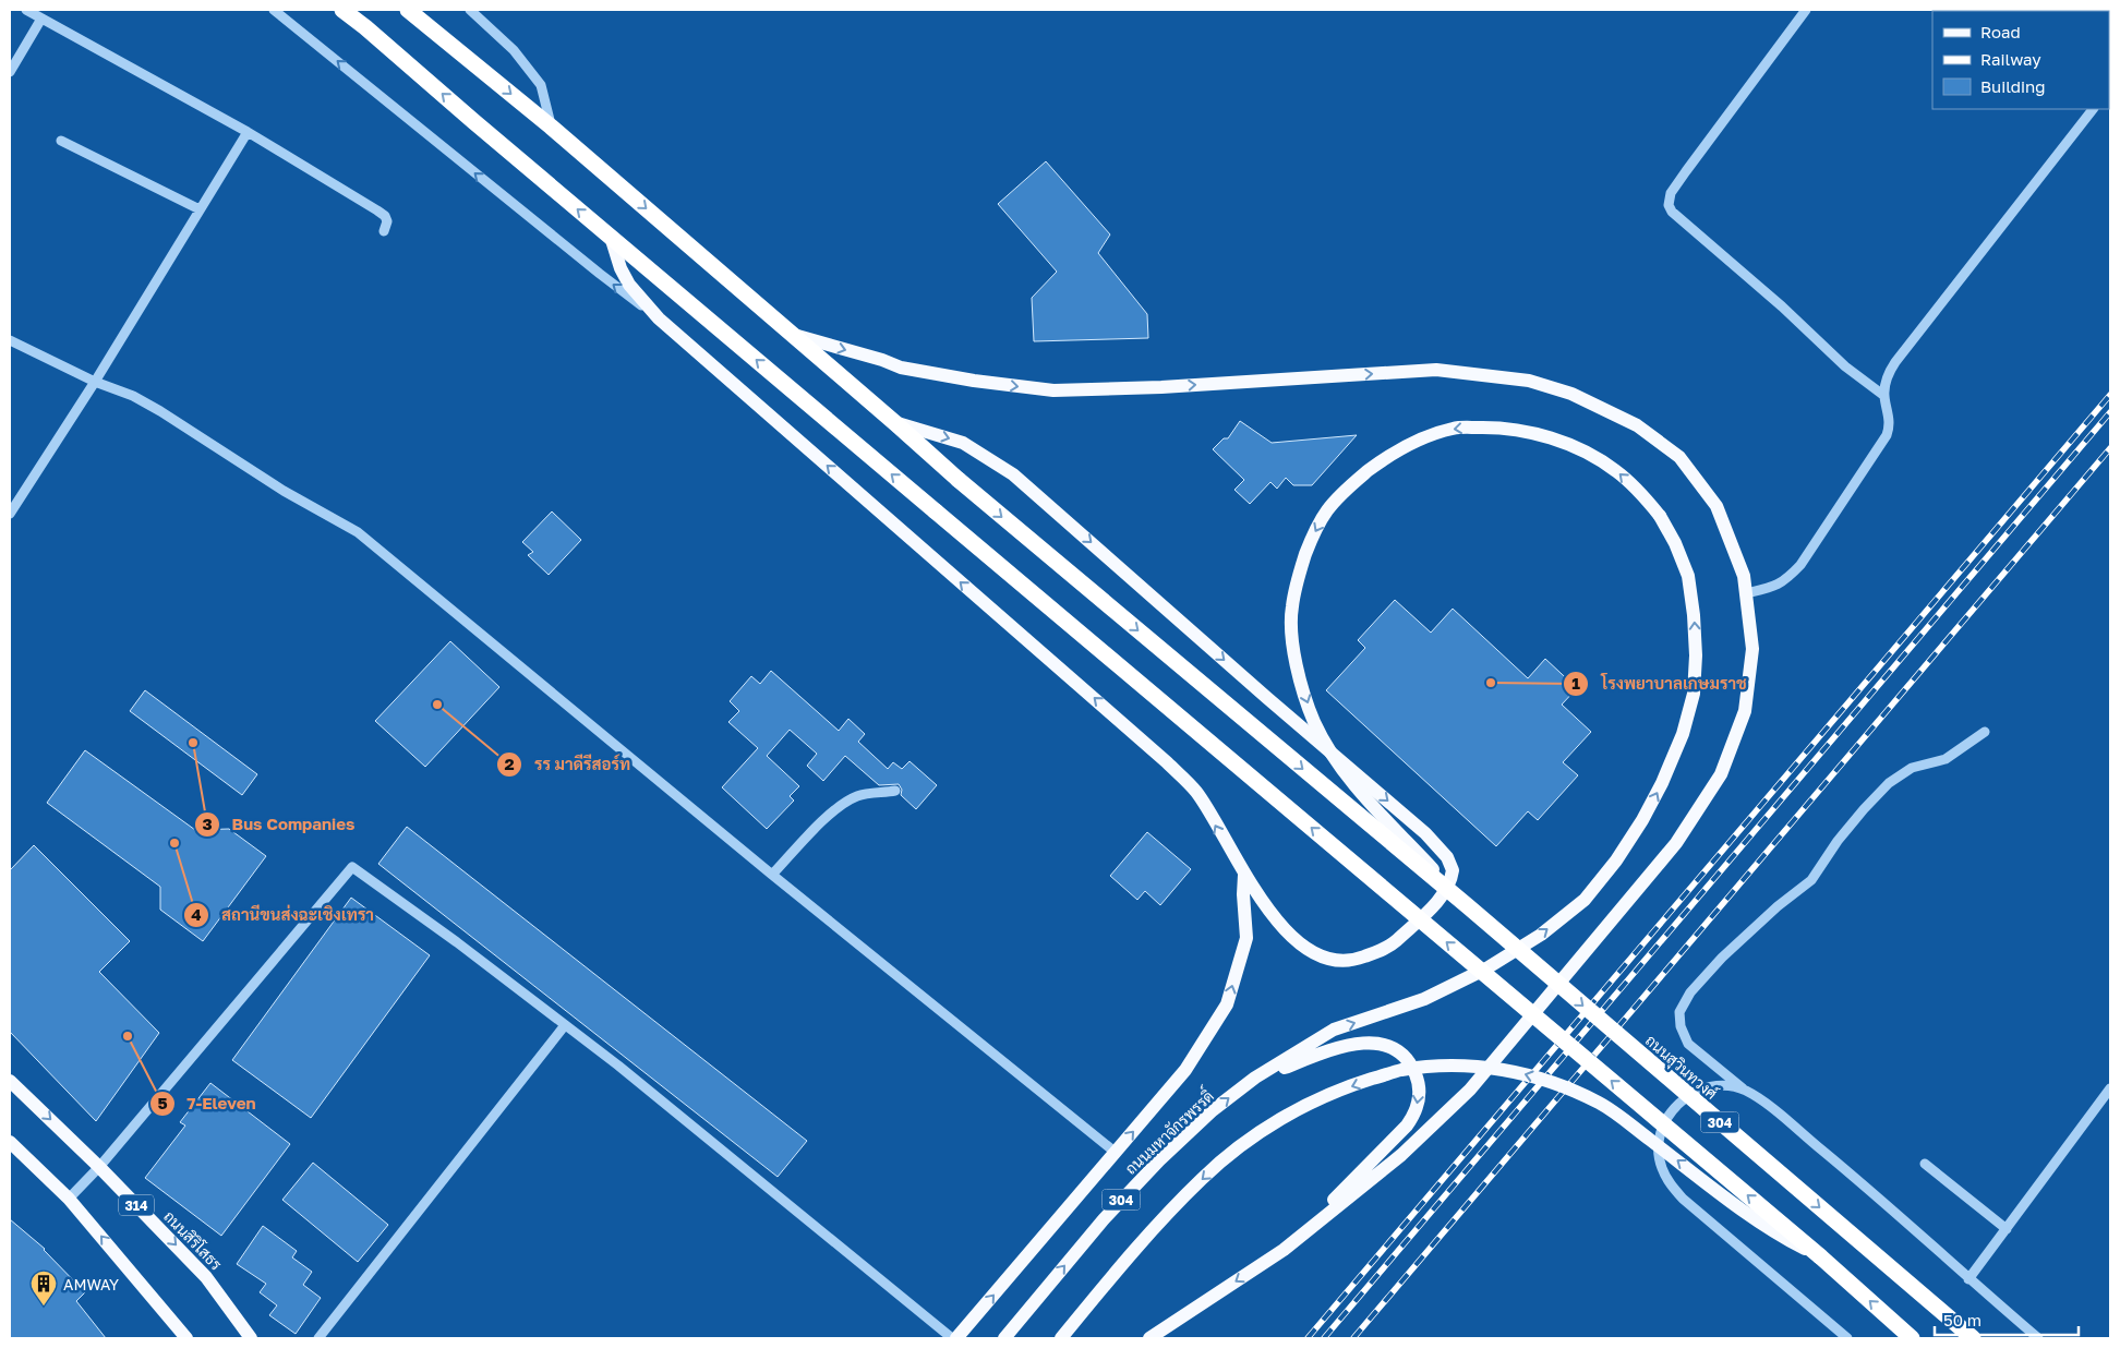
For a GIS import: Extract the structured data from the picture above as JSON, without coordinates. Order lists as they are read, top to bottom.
{
  "streets": {
    "highway": ["ถนนสุวินทวงศ์", "304"],
    "main road": ["ถนนมหาจักรพรรดิ์", "314", "ถนนสิริโสธร"]
  },
  "places": {
    "other": [
      "โรงพยาบาลเกษมราช",
      "รร มาดีรีสอร์ท",
      "Bus Companies",
      "สถานีขนส่งฉะเชิงเทรา",
      "7-Eleven"
    ],
    "building": ["AMWAY"]
  },
  "legend": ["Road", "Railway", "Building"],
  "scale_bar": "50 m"
}
